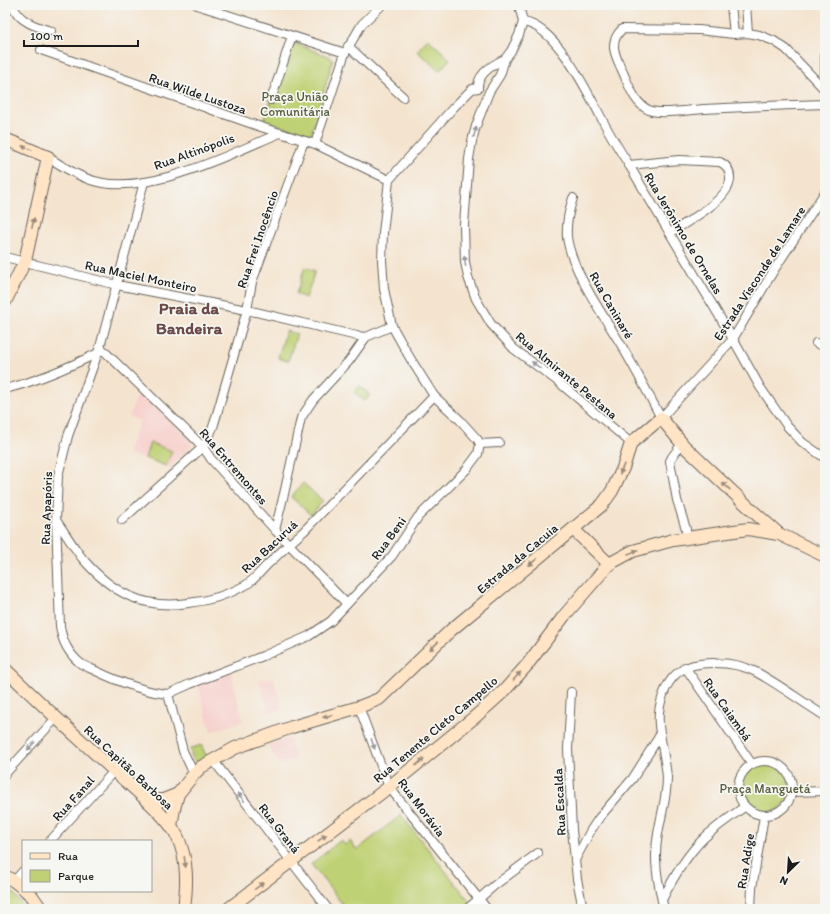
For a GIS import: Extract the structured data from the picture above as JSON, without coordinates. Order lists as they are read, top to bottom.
{
  "streets": {
    "main road": [
      "Rua Altinópolis",
      "Estrada da Cacuia",
      "Rua Tenente Cleto Campello",
      "Rua Capitão Barbosa"
    ],
    "street": [
      "Rua Wilde Lustoza",
      "Rua Jerônimo de Ornelas",
      "Rua Frei Inocêncio",
      "Estrada Visconde de Lamare",
      "Rua Maciel Monteiro",
      "Rua Caninaré",
      "Rua Almirante Pestana",
      "Rua Entremontes",
      "Rua Apapóris",
      "Rua Beni",
      "Rua Bacuruá",
      "Rua Caiambá",
      "Rua Fanal",
      "Rua Escalda",
      "Rua Morávia",
      "Rua Graná",
      "Rua Adige"
    ]
  },
  "crossings": [
    ["Rua Wilde Lustoza", "Rua Altinópolis"],
    ["Rua Wilde Lustoza", "Rua Frei Inocêncio"],
    ["Rua Altinópolis", "Rua Apapóris"],
    ["Rua Jerônimo de Ornelas", "Estrada Visconde de Lamare"],
    ["Rua Frei Inocêncio", "Rua Maciel Monteiro"],
    ["Rua Frei Inocêncio", "Rua Entremontes"],
    ["Estrada Visconde de Lamare", "Rua Caninaré"],
    ["Rua Maciel Monteiro", "Rua Apapóris"],
    ["Rua Almirante Pestana", "Estrada da Cacuia"],
    ["Rua Entremontes", "Rua Apapóris"],
    ["Rua Entremontes", "Rua Beni"],
    ["Rua Entremontes", "Rua Bacuruá"],
    ["Rua Apapóris", "Rua Beni"],
    ["Rua Apapóris", "Rua Bacuruá"],
    ["Estrada da Cacuia", "Rua Capitão Barbosa"],
    ["Estrada da Cacuia", "Rua Morávia"],
    ["Estrada da Cacuia", "Rua Graná"],
    ["Rua Caiambá", "Rua Adige"],
    ["Rua Tenente Cleto Campello", "Rua Morávia"],
    ["Rua Tenente Cleto Campello", "Rua Graná"],
    ["Rua Capitão Barbosa", "Rua Fanal"]
  ],
  "one_way": [
    "Rua Almirante Pestana",
    "Estrada da Cacuia",
    "Rua Tenente Cleto Campello",
    "Rua Morávia",
    "Rua Graná"
  ],
  "districts": ["Praia da Bandeira"],
  "parks": ["Praça União Comunitária", "Praça Manguetá"],
  "legend": ["Rua", "Parque"],
  "scale_bar": "100 m",
  "north": "bottom left"
}
